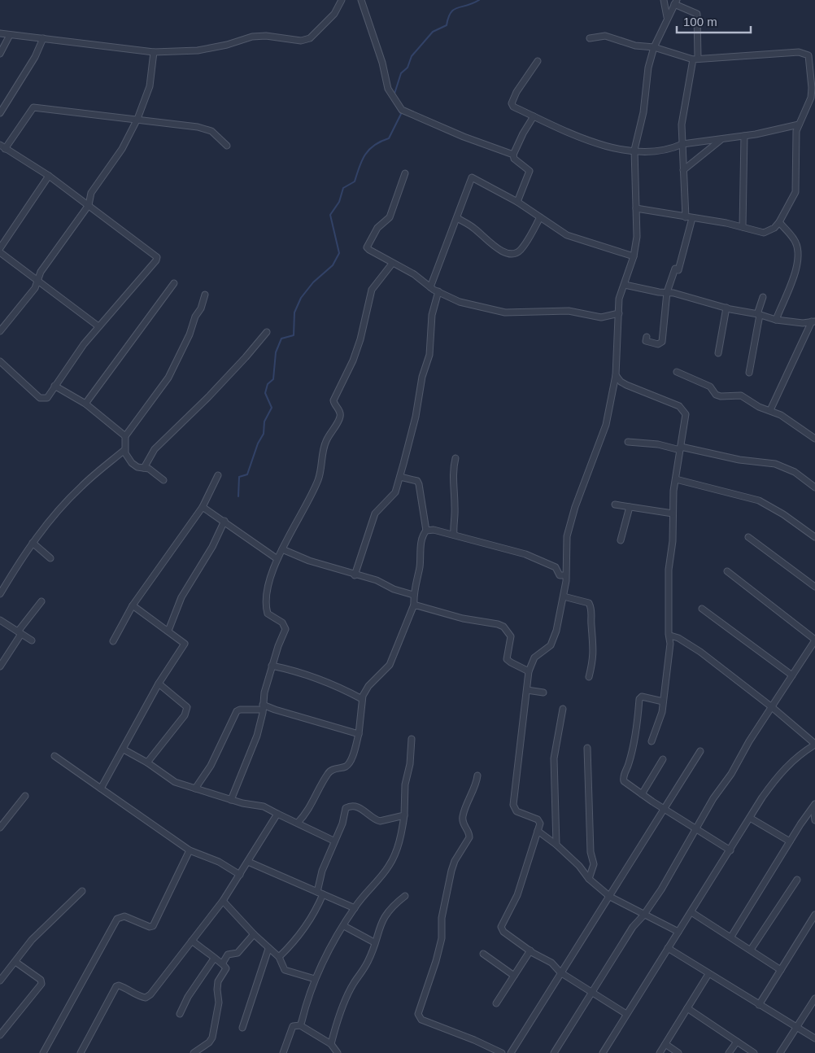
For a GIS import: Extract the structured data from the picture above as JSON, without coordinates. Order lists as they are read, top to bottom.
{
  "scale_bar": "100 m"
}
